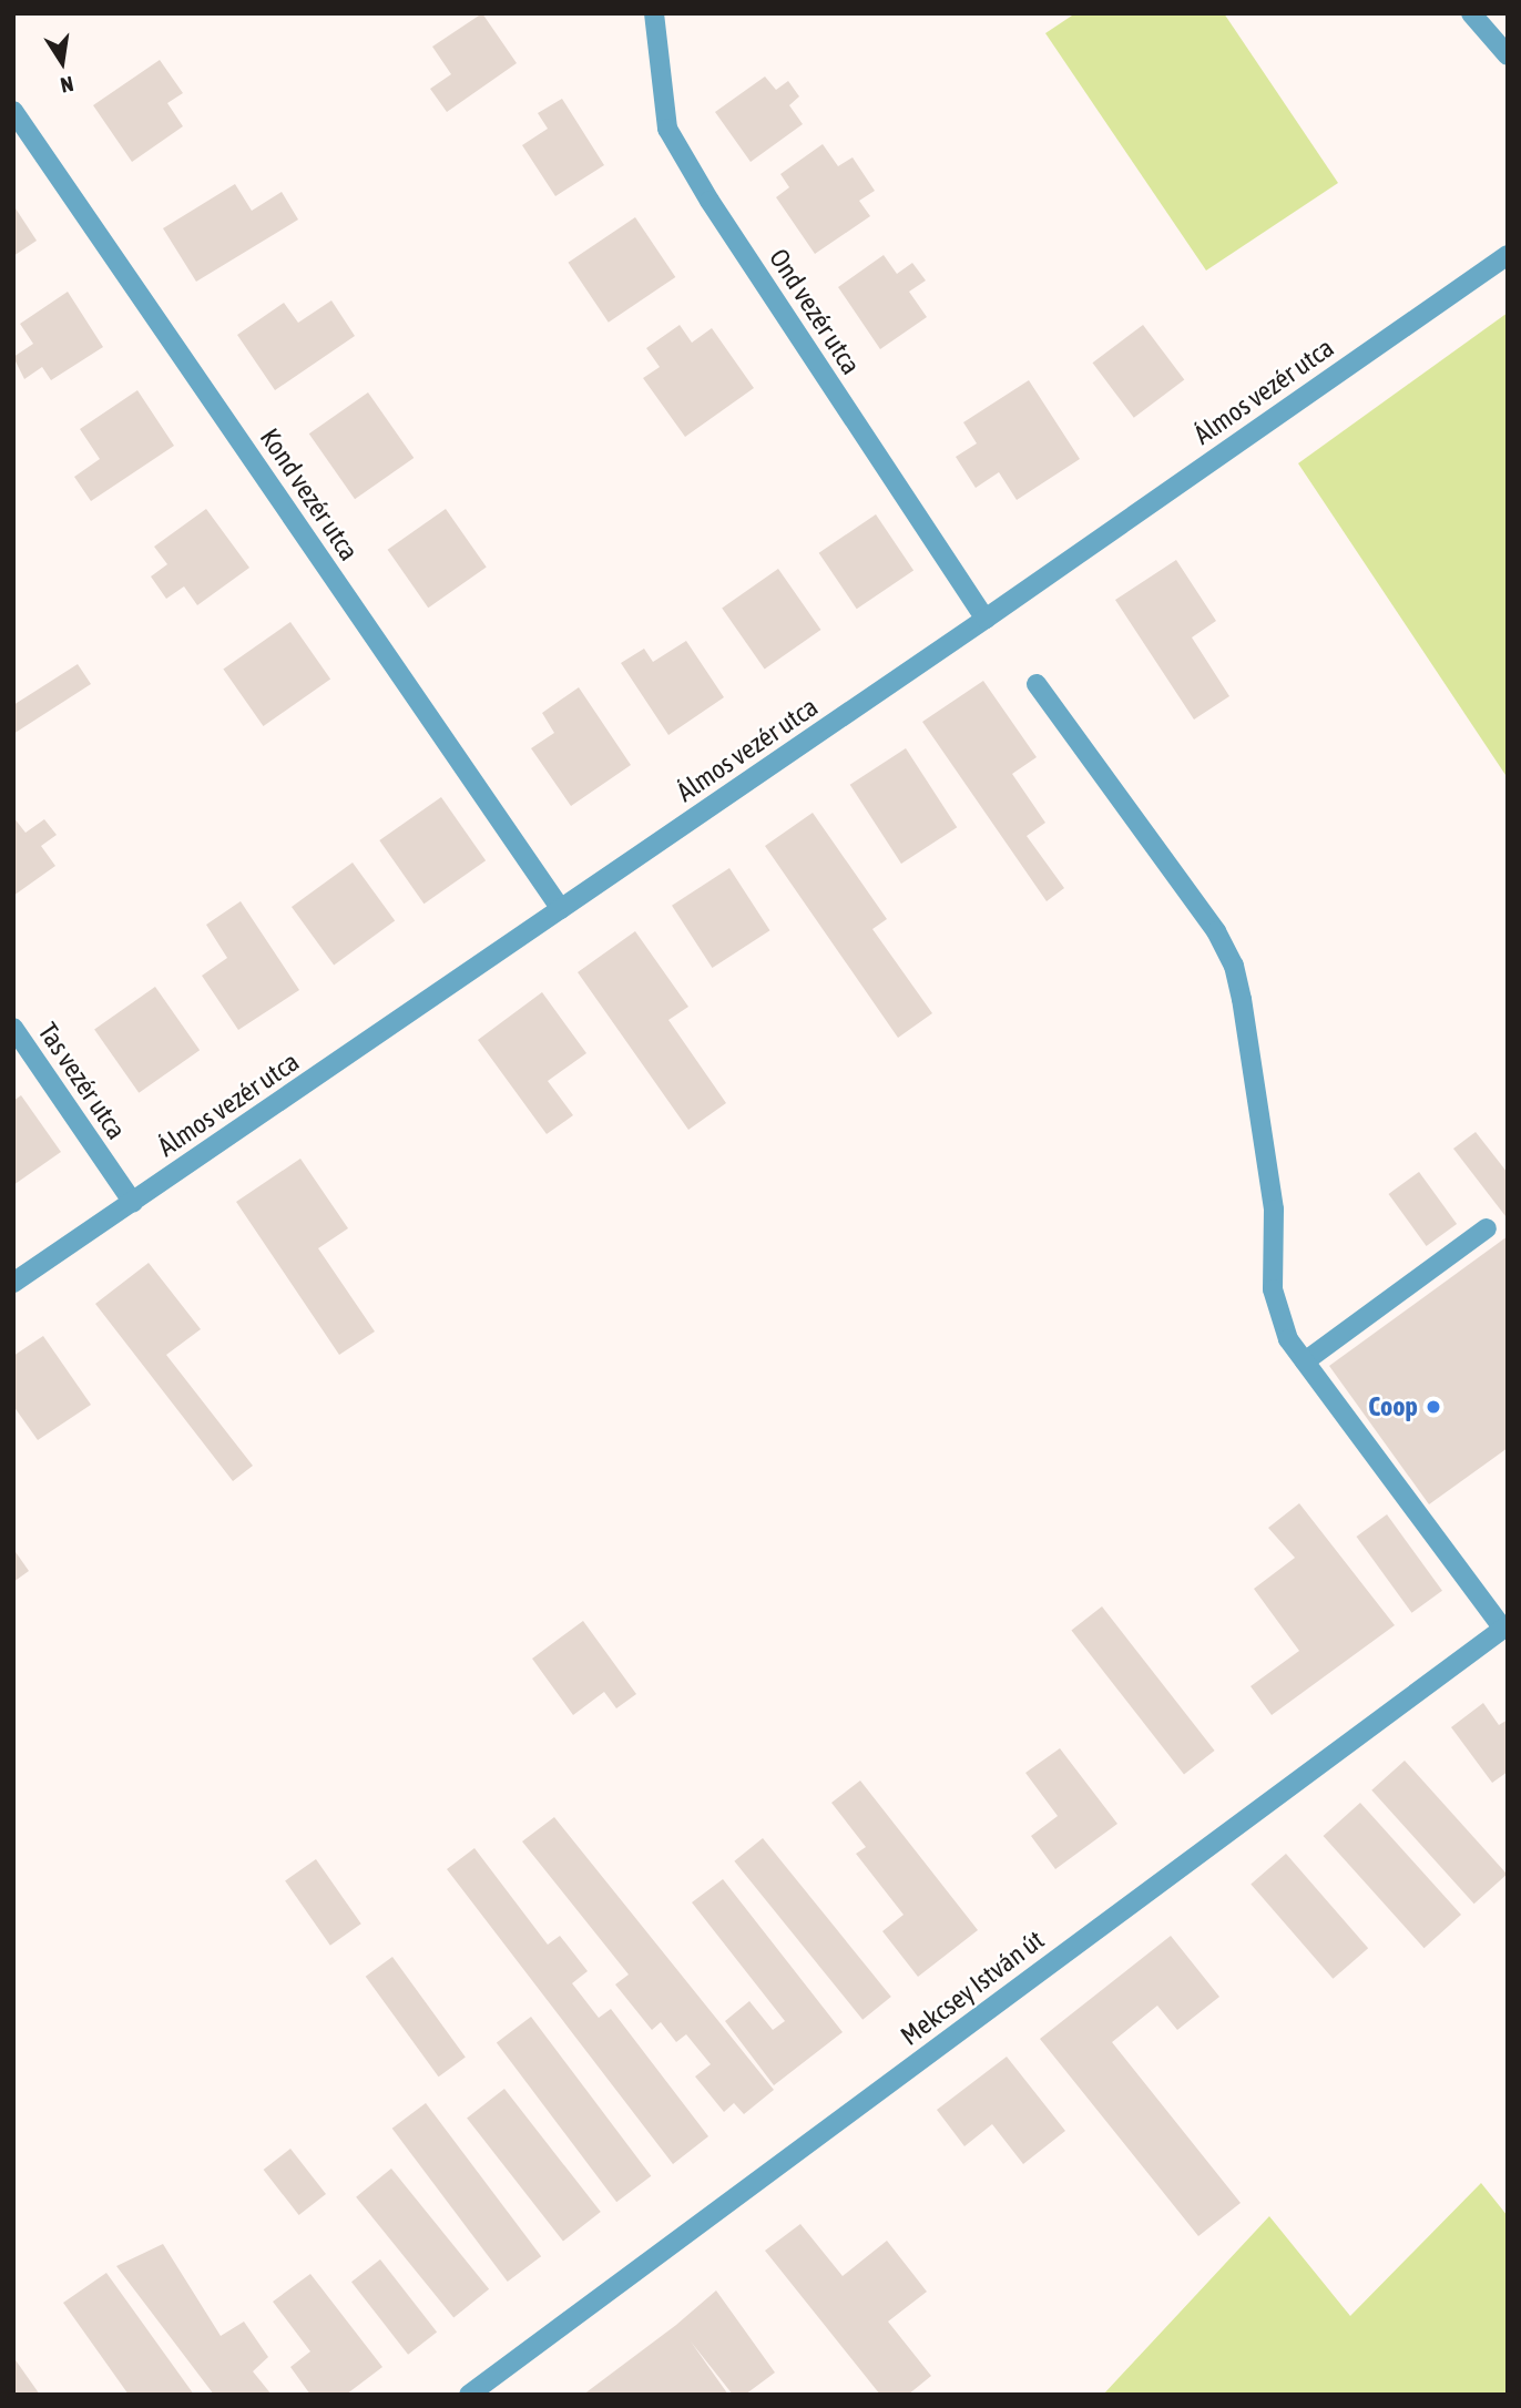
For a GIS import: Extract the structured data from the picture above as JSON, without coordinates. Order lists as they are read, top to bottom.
{
  "streets": {
    "street": [
      "Ond vezér utca",
      "Álmos vezér utca",
      "Kond vezér utca",
      "Tas vezér utca",
      "Mekcsey István út"
    ]
  },
  "crossings": [
    ["Ond vezér utca", "Álmos vezér utca"],
    ["Álmos vezér utca", "Kond vezér utca"],
    ["Álmos vezér utca", "Tas vezér utca"]
  ],
  "places": ["Coop"],
  "north": "bottom"
}
